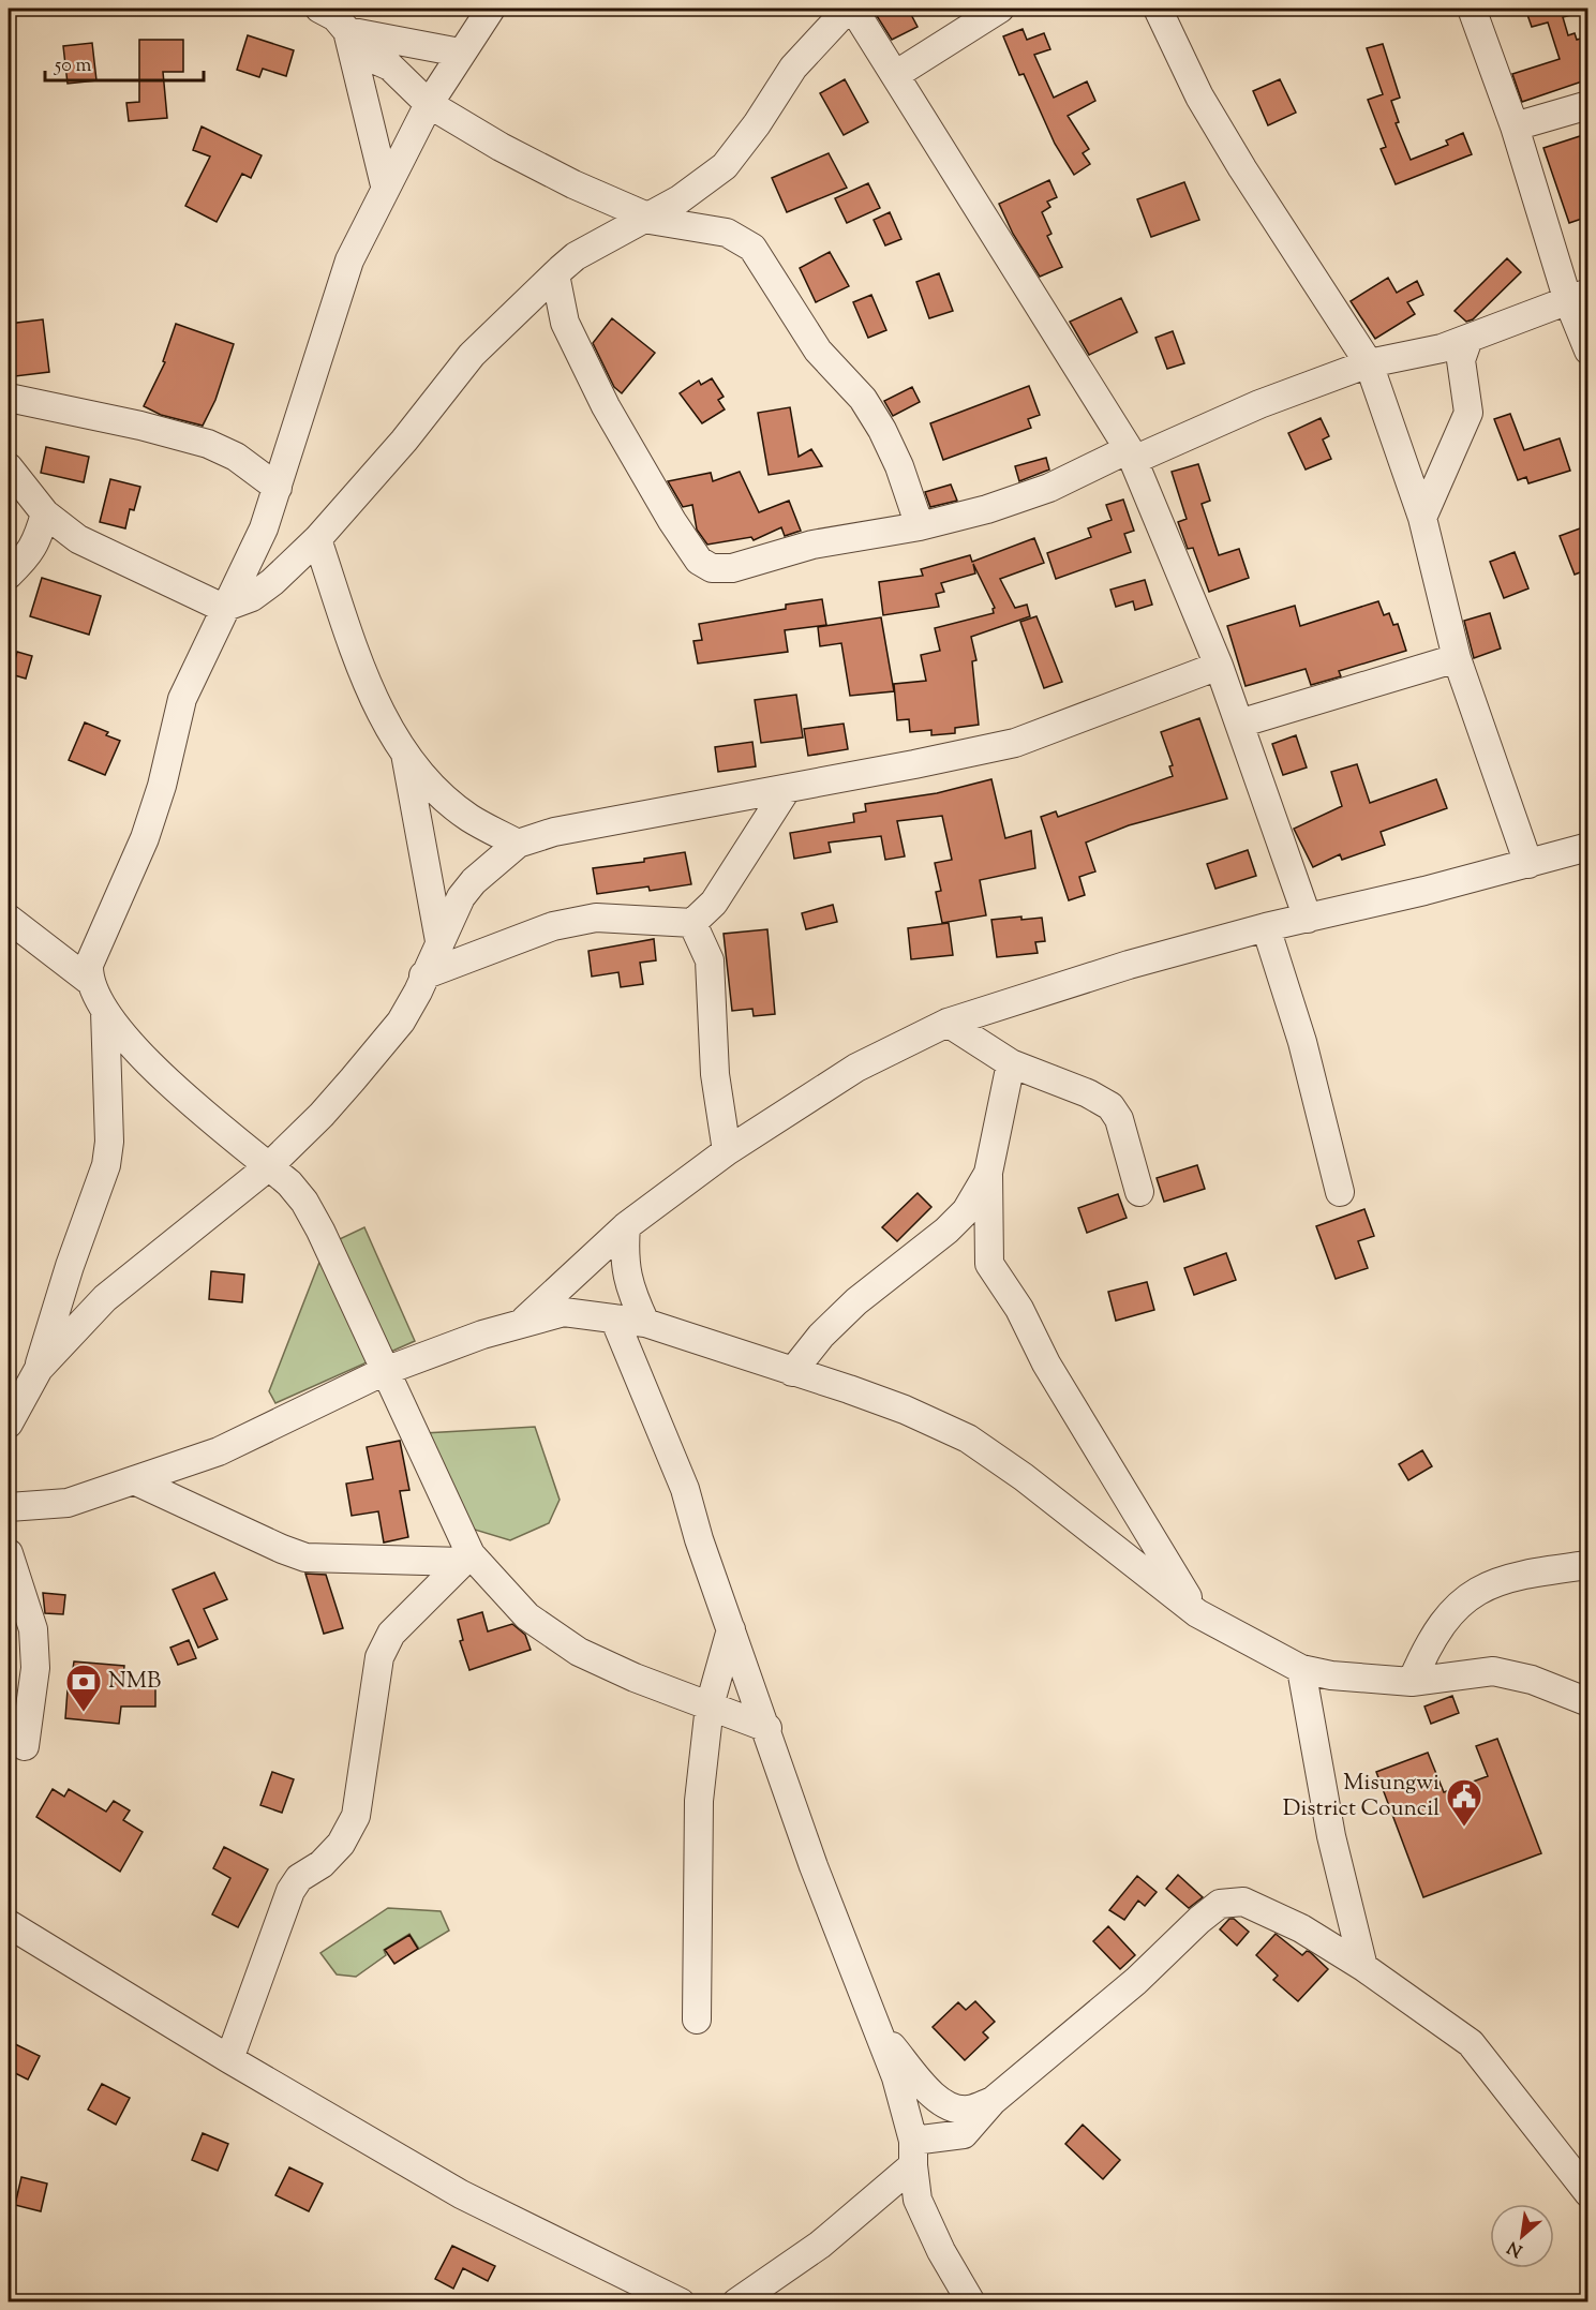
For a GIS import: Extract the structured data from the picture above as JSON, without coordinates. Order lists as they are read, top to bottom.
{
  "places": {
    "bank": ["NMB"],
    "public building": ["Misungwi District Council"]
  },
  "scale_bar": "50 m",
  "north": "bottom left"
}
